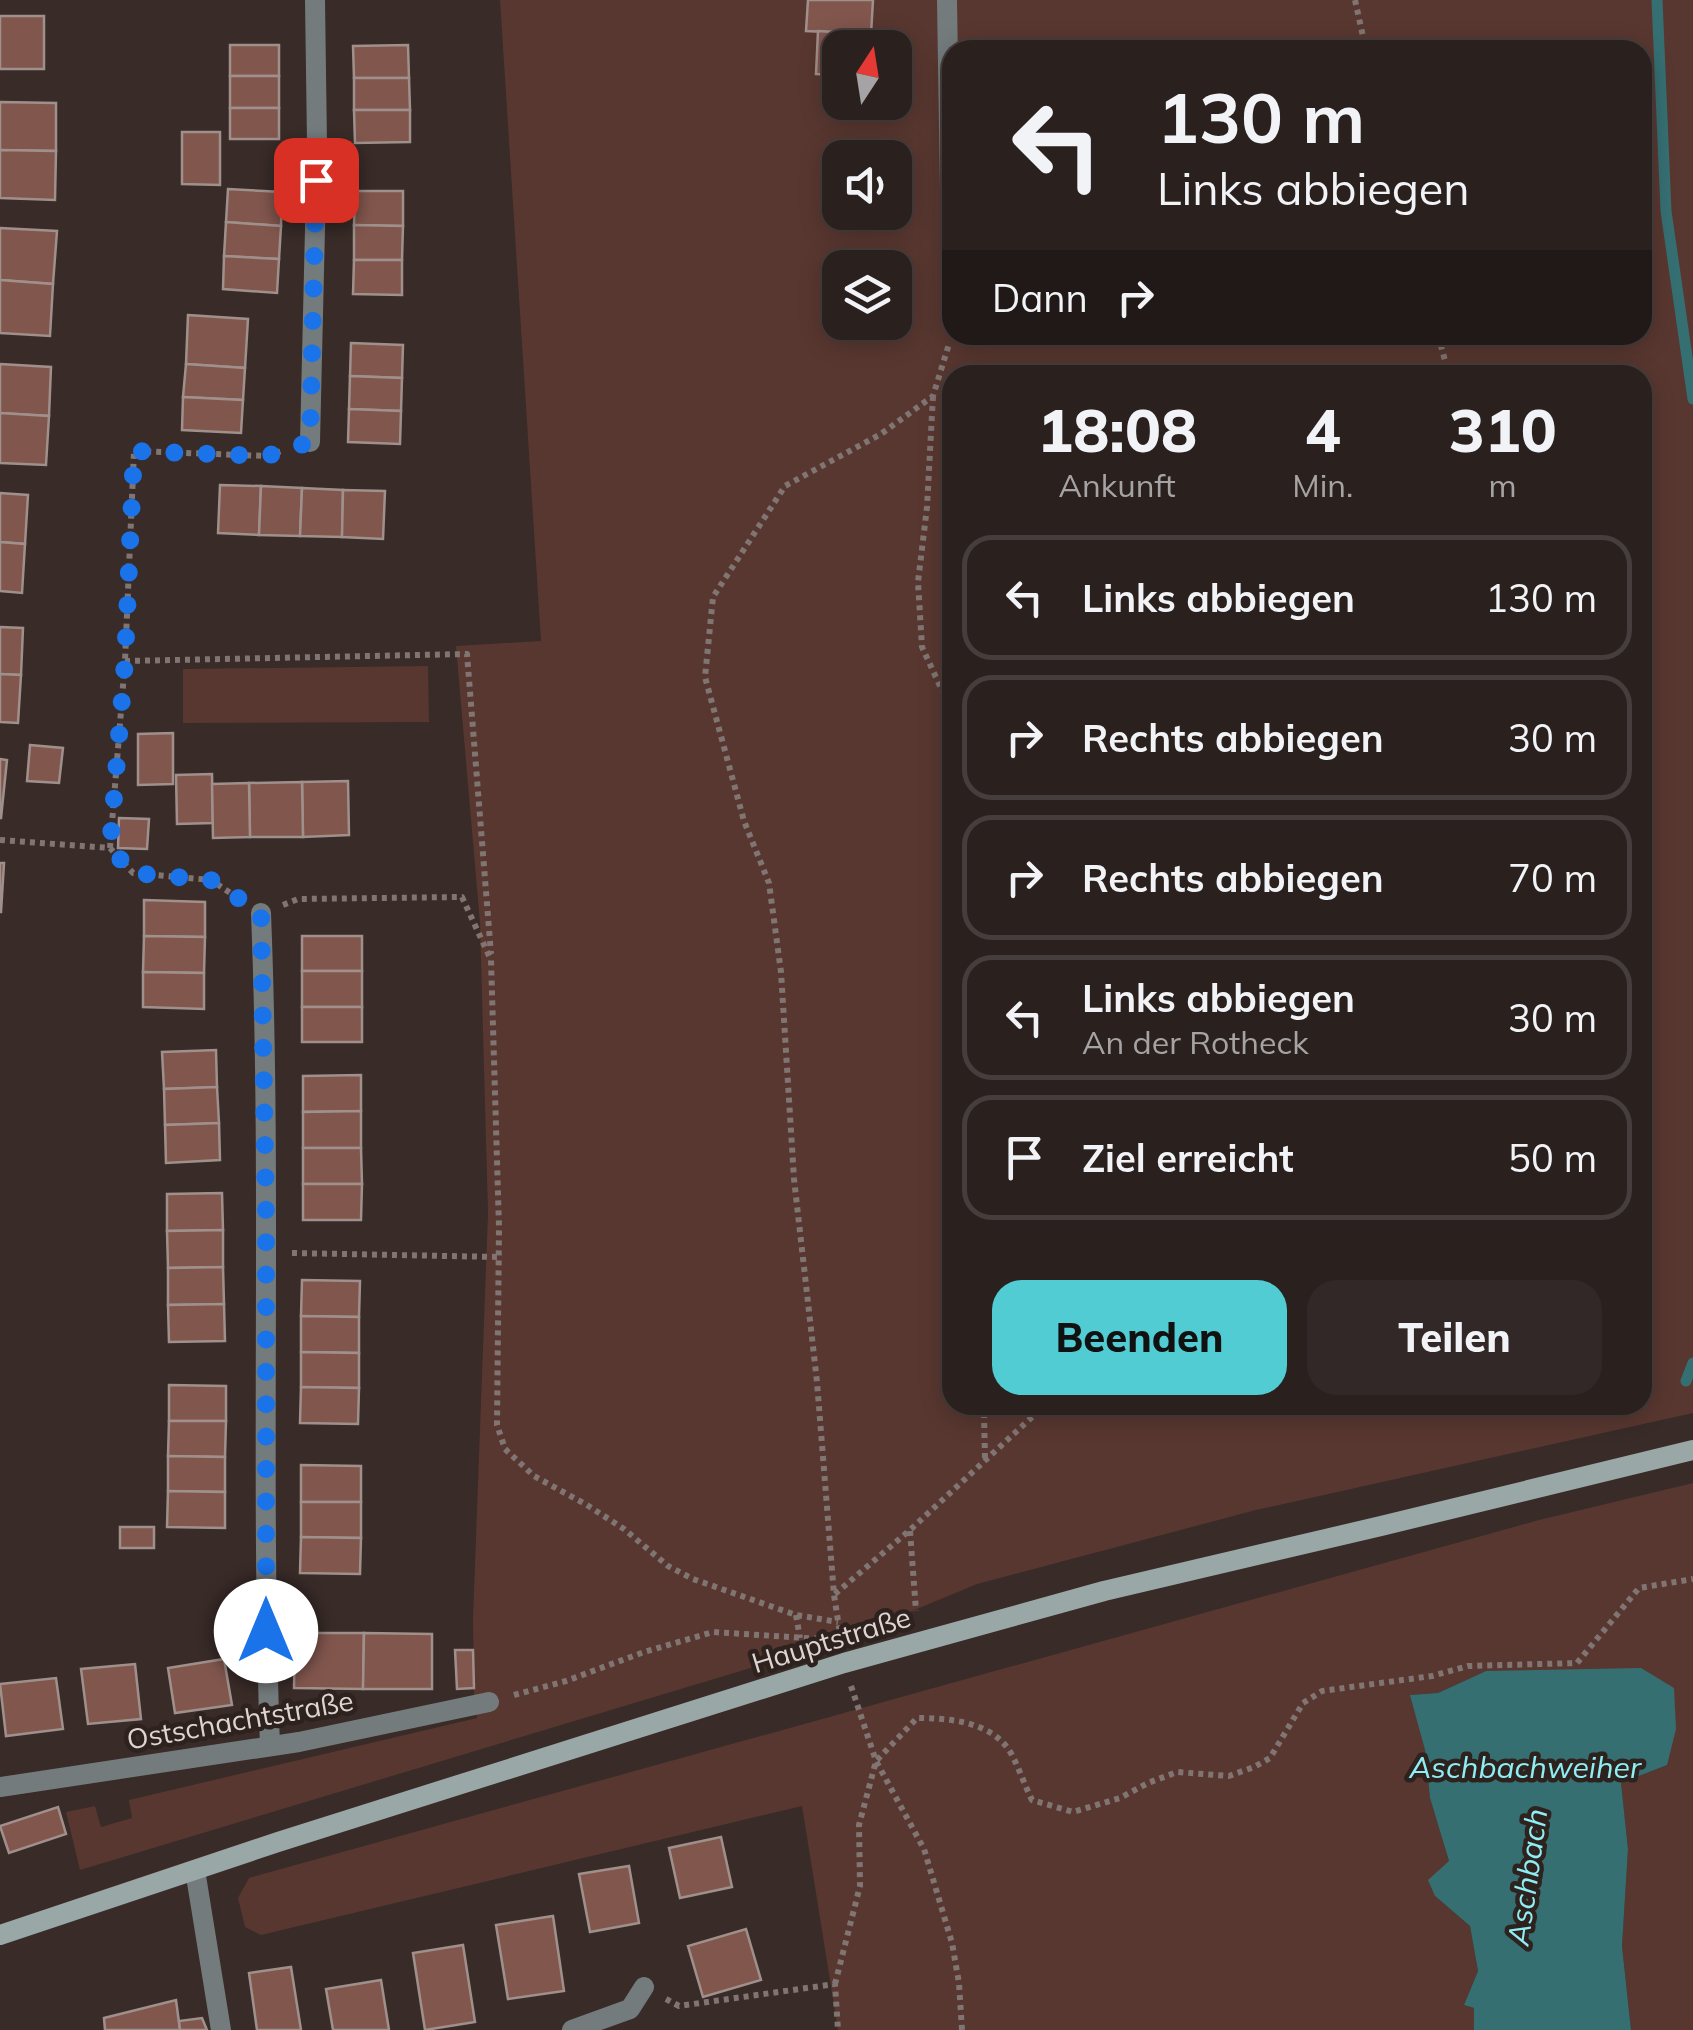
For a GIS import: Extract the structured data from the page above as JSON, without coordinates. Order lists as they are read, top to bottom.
{
  "streets": {
    "main road": ["Hauptstraße"],
    "street": ["Ostschachtstraße"]
  },
  "water": ["Aschbachweiher", "Aschbach"],
  "north": "top",
  "page": {
    "turn": ["130 m", "Links abbiegen"],
    "then": "Dann",
    "eta": [
      "18:08",
      "Ankunft",
      "4",
      "Min.",
      "310",
      "m"
    ],
    "list": [
      {
        "name": "Links abbiegen",
        "value": "130 m"
      },
      {
        "name": "Rechts abbiegen",
        "value": "30 m"
      },
      {
        "name": "Rechts abbiegen",
        "value": "70 m"
      },
      {
        "name": "Links abbiegen",
        "note": "An der Rotheck",
        "value": "30 m"
      },
      {
        "name": "Ziel erreicht",
        "value": "50 m"
      }
    ],
    "buttons": ["Beenden", "Teilen"]
  }
}
